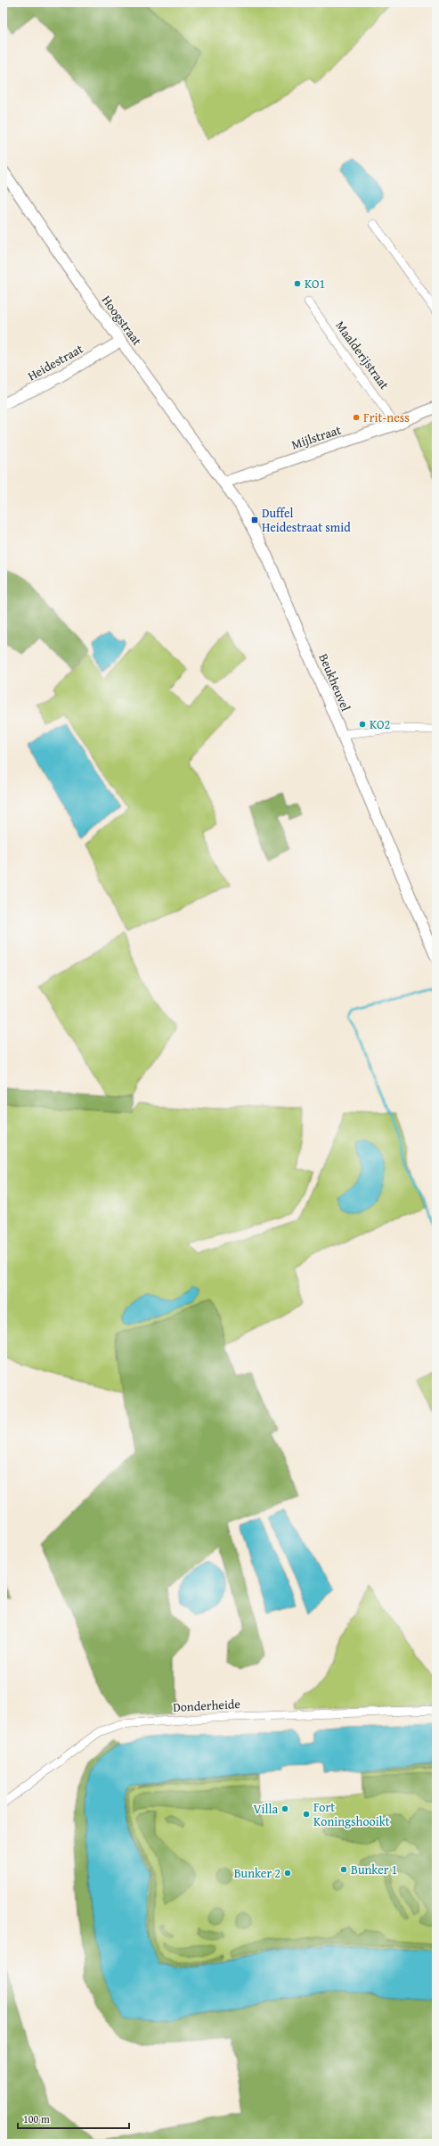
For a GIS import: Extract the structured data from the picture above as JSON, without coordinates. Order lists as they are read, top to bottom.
{
  "streets": {
    "street": [
      "Hoogstraat",
      "Maalderijstraat",
      "Heidestraat",
      "Mijlstraat",
      "Beukheuvel",
      "Donderheide"
    ]
  },
  "crossings": [
    ["Hoogstraat", "Heidestraat"],
    ["Hoogstraat", "Mijlstraat"],
    ["Hoogstraat", "Beukheuvel"],
    ["Maalderijstraat", "Mijlstraat"],
    ["Mijlstraat", "Beukheuvel"]
  ],
  "places": {
    "other": [
      "KO1",
      "Frit-ness",
      "KO2",
      "Villa",
      "Fort Koningshooikt",
      "Bunker 1",
      "Bunker 2"
    ],
    "transit": ["Duffel Heidestraat smid"]
  },
  "scale_bar": "100 m"
}
